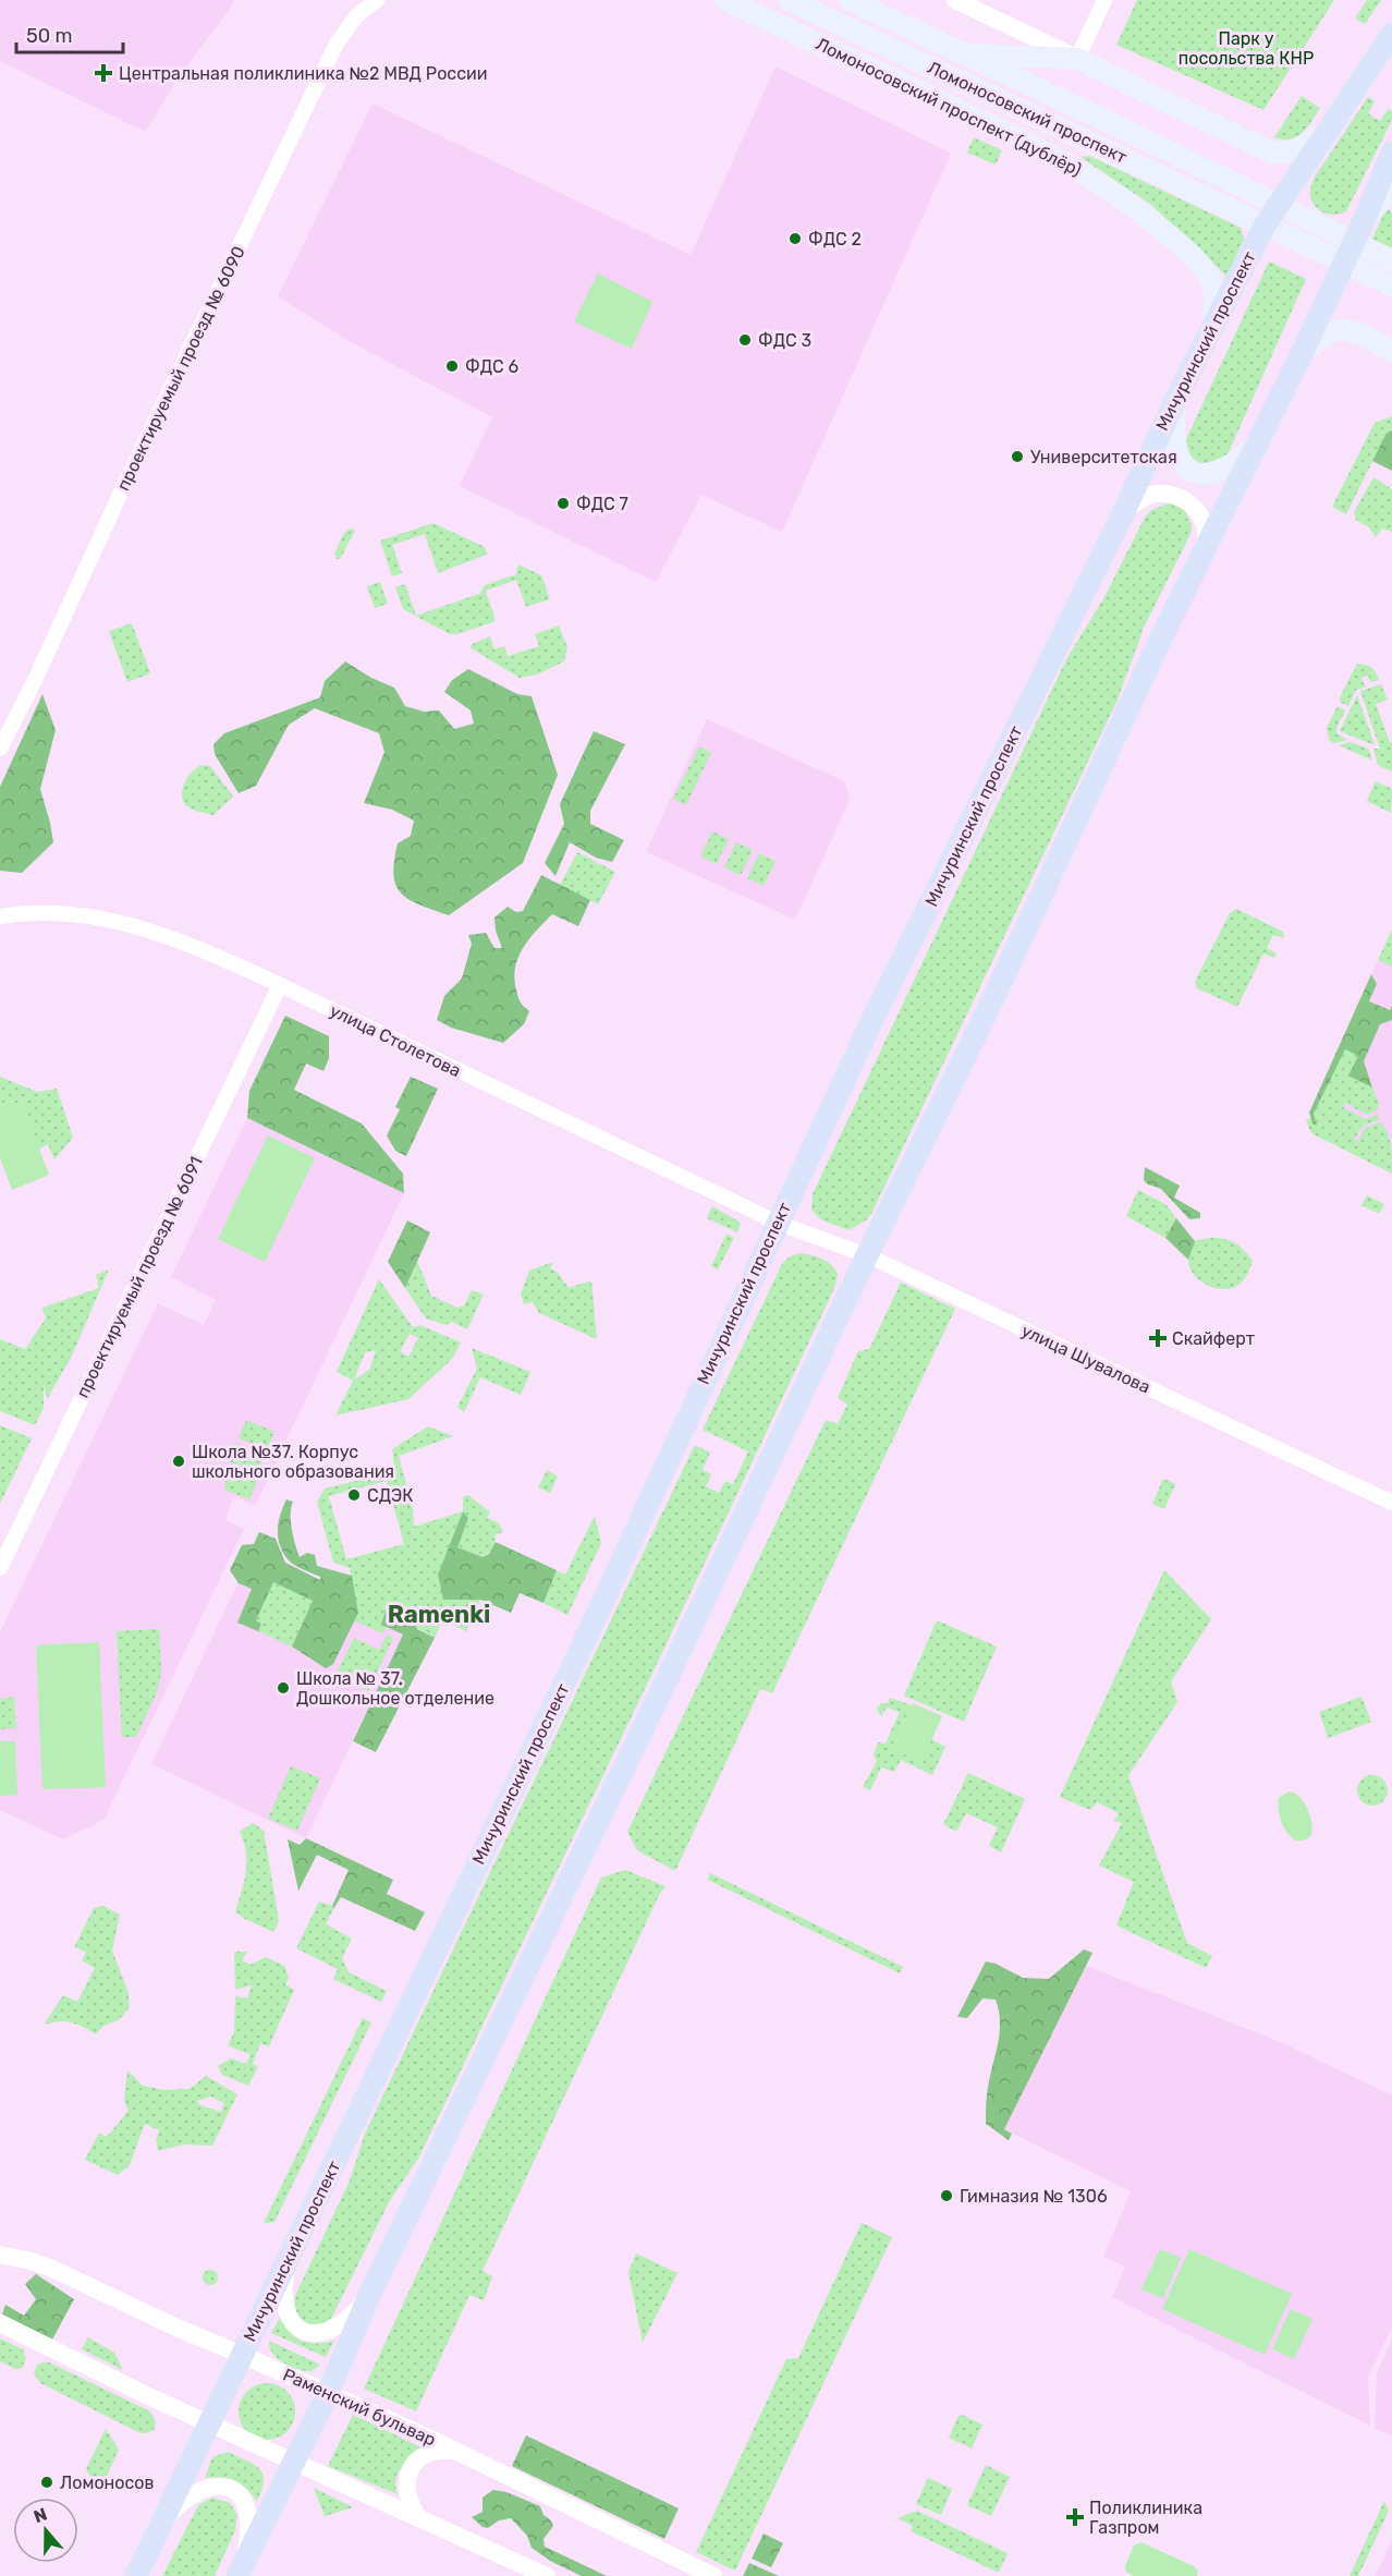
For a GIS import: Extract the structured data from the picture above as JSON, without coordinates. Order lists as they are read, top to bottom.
{
  "streets": {
    "main road": ["Ломоносовский проспект (дублёр)", "Ломоносовский проспект", "Мичуринский проспект"],
    "street": [
      "проектируемый проезд № 6090",
      "улица Столетова",
      "проектируемый проезд № 6091",
      "улица Шувалова",
      "Раменский бульвар"
    ]
  },
  "crossings": [
    ["Ломоносовский проспект (дублёр)", "Мичуринский проспект"],
    ["Ломоносовский проспект", "Мичуринский проспект"],
    ["Мичуринский проспект", "улица Столетова"],
    ["Мичуринский проспект", "улица Шувалова"],
    ["Мичуринский проспект", "Раменский бульвар"],
    ["улица Столетова", "проектируемый проезд № 6091"],
    ["улица Столетова", "улица Шувалова"]
  ],
  "districts": ["Ramenki"],
  "parks": ["Парк у посольства КНР"],
  "places": {
    "health": ["Центральная поликлиника №2 МВД России", "Скайферт", "Поликлиника Газпром"],
    "other": [
      "ФДС 2",
      "ФДС 3",
      "ФДС 6",
      "Университетская",
      "ФДС 7",
      "Школа №37. Корпус школьного образования",
      "СДЭК",
      "Школа № 37. Дошкольное отделение",
      "Гимназия № 1306",
      "Ломоносов"
    ]
  },
  "scale_bar": "50 m",
  "north": "top"
}
